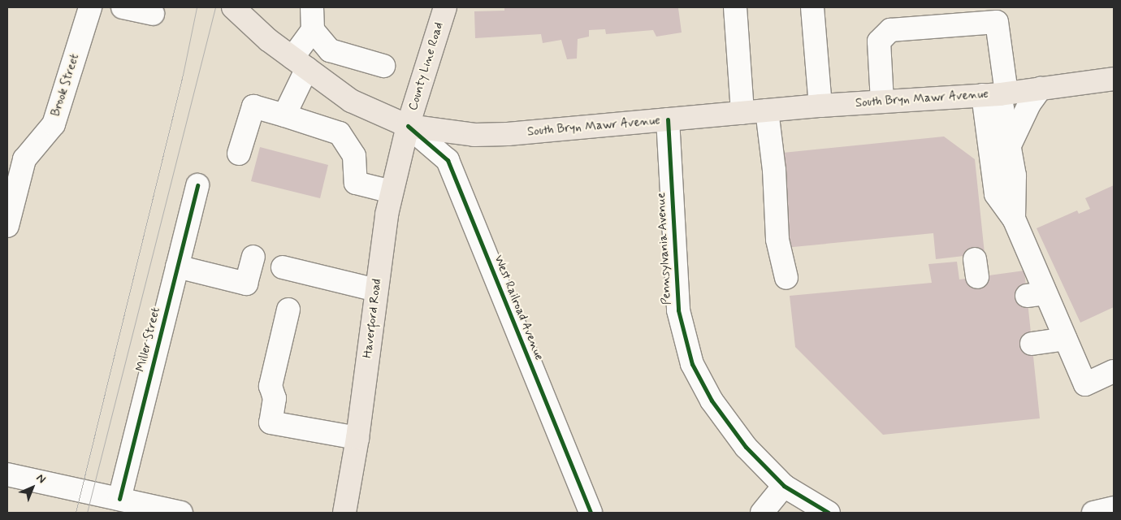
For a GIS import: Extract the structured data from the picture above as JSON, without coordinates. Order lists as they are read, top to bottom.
{
  "streets": {
    "main road": ["County Line Road", "South Bryn Mawr Avenue", "Haverford Road"],
    "street": [
      "Brook Street",
      "Pennsylvania Avenue",
      "West Railroad Avenue",
      "Miller Street"
    ]
  },
  "crossings": [
    ["County Line Road", "South Bryn Mawr Avenue"],
    ["County Line Road", "West Railroad Avenue"],
    ["County Line Road", "Haverford Road"],
    ["South Bryn Mawr Avenue", "Pennsylvania Avenue"],
    ["South Bryn Mawr Avenue", "West Railroad Avenue"],
    ["South Bryn Mawr Avenue", "Haverford Road"],
    ["West Railroad Avenue", "Haverford Road"]
  ],
  "north": "top right"
}
